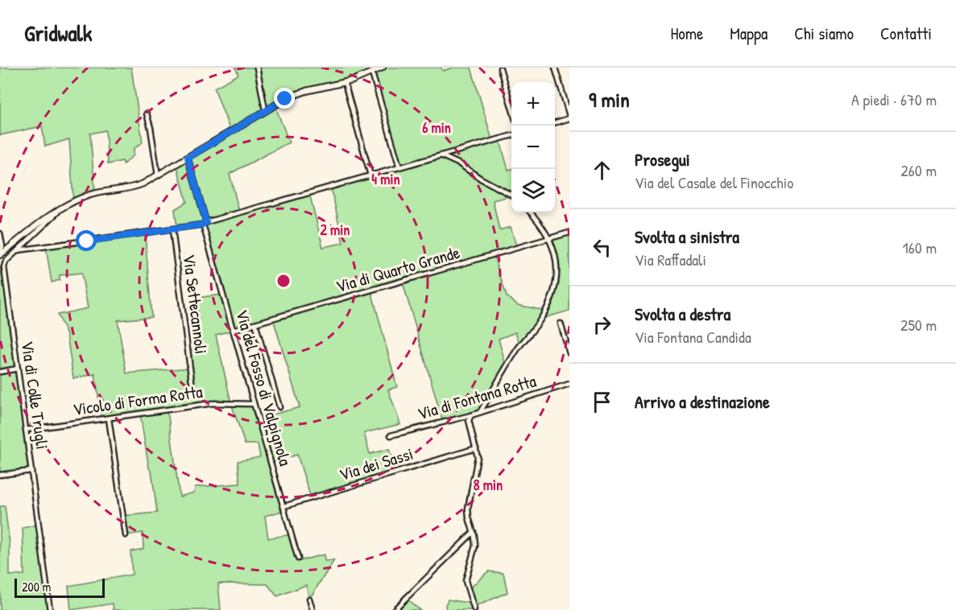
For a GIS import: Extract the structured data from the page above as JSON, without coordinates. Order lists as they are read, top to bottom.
{
  "streets": {
    "street": [
      "Via di Quarto Grande",
      "Via Settecannoli",
      "Via del Fosso di Valpignola",
      "Via di Colle Trugli",
      "Via di Fontana Rotta",
      "Vicolo di Forma Rotta",
      "Via dei Sassi"
    ]
  },
  "crossings": [
    ["Via di Quarto Grande", "Via del Fosso di Valpignola"],
    ["Via del Fosso di Valpignola", "Vicolo di Forma Rotta"],
    ["Via del Fosso di Valpignola", "Via dei Sassi"],
    ["Via di Colle Trugli", "Vicolo di Forma Rotta"]
  ],
  "scale_bar": "200 m",
  "page": {
    "header": "Gridwalk",
    "nav": [
      "Home",
      "Mappa",
      "Chi siamo",
      "Contatti"
    ],
    "heading": ["9 min", "A piedi · 670 m"],
    "map_buttons": ["+", "−"],
    "list": [
      ["Prosegui", "Via del Casale del Finocchio", "260 m"],
      ["Svolta a sinistra", "Via Raffadali", "160 m"],
      ["Svolta a destra", "Via Fontana Candida", "250 m"],
      "Arrivo a destinazione"
    ],
    "scale": "200 m"
  },
  "rings": [
    "6 min",
    "4 min",
    "2 min",
    "8 min"
  ]
}
